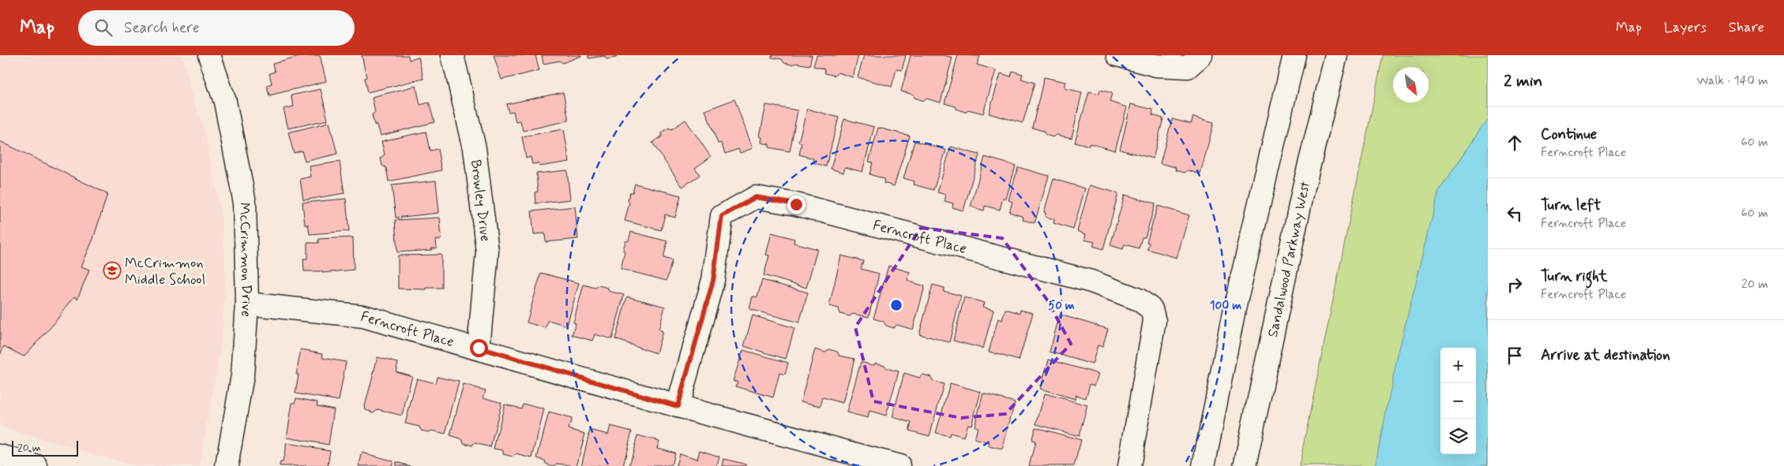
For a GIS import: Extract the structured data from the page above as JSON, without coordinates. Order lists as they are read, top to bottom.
{
  "streets": {
    "street": [
      "Browley Drive",
      "Ferncroft Place",
      "McCrimmon Drive",
      "Sandalwood Parkway West"
    ]
  },
  "crossings": [
    ["Browley Drive", "Ferncroft Place"],
    ["Ferncroft Place", "McCrimmon Drive"]
  ],
  "places": {
    "school or university": ["McCrimmon Middle School"]
  },
  "scale_bar": "20 m",
  "north": "bottom right",
  "page": {
    "header": "Map",
    "search": "Search here",
    "nav": ["Map", "Layers", "Share"],
    "heading": ["2 min", "Walk · 140 m"],
    "list": [
      ["Continue", "Ferncroft Place", "60 m"],
      ["Turn left", "Ferncroft Place", "60 m"],
      ["Turn right", "Ferncroft Place", "20 m"],
      "Arrive at destination"
    ],
    "map_buttons": ["+", "−"],
    "scale": "20 m"
  },
  "rings": ["50 m", "100 m"]
}
